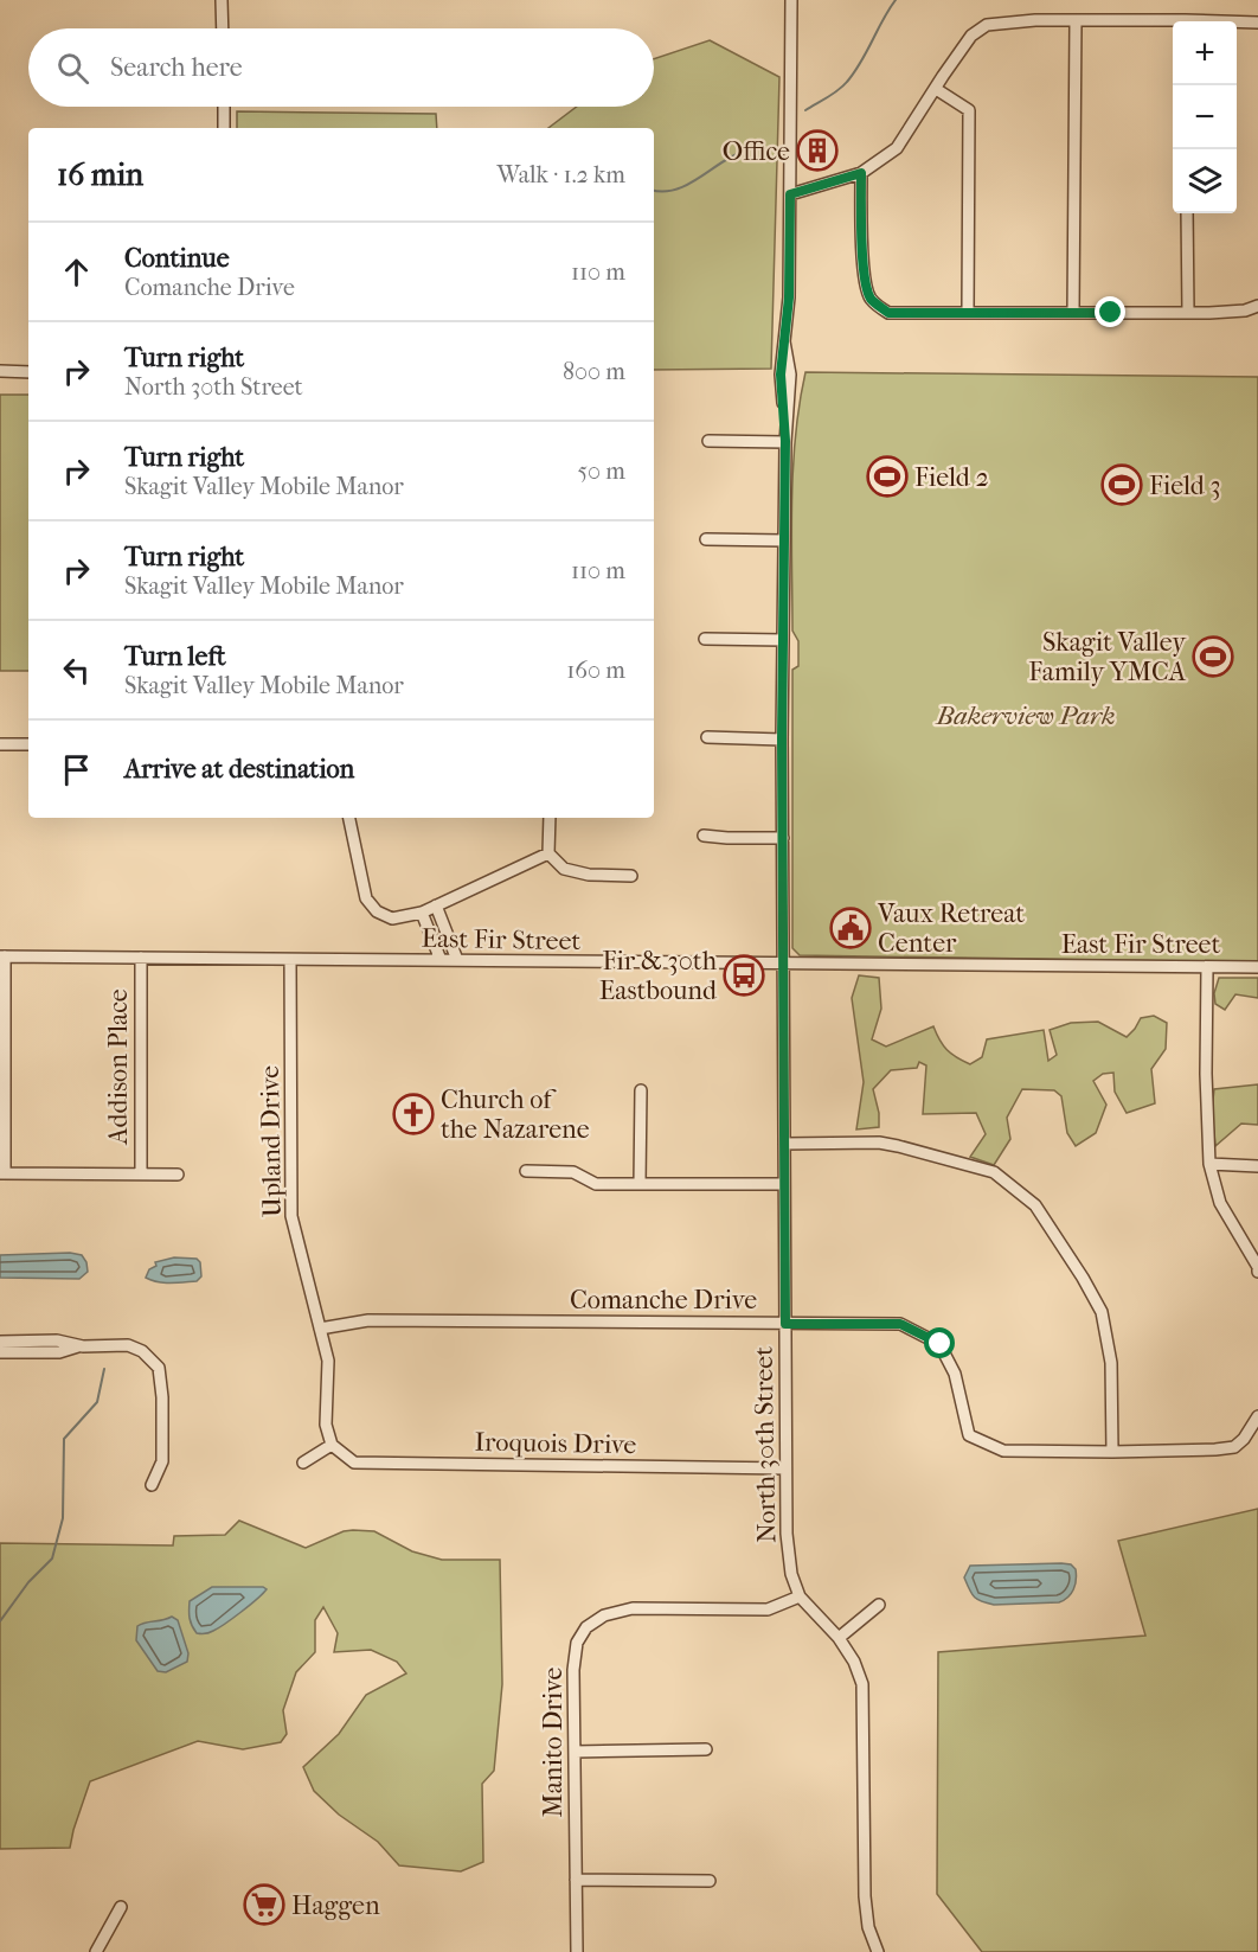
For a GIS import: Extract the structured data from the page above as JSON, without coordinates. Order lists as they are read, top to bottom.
{
  "streets": {
    "street": [
      "East Fir Street",
      "Addison Place",
      "Upland Drive",
      "Comanche Drive",
      "Iroquois Drive",
      "North 30th Street",
      "Manito Drive"
    ]
  },
  "crossings": [
    ["East Fir Street", "Addison Place"],
    ["East Fir Street", "Upland Drive"],
    ["East Fir Street", "North 30th Street"],
    ["Upland Drive", "Comanche Drive"],
    ["Upland Drive", "Iroquois Drive"],
    ["Comanche Drive", "North 30th Street"],
    ["Iroquois Drive", "North 30th Street"],
    ["North 30th Street", "Manito Drive"]
  ],
  "parks": ["Bakerview Park"],
  "places": {
    "building": ["Office"],
    "sports": ["Field 2", "Field 3", "Skagit Valley Family YMCA"],
    "public building": ["Vaux Retreat Center"],
    "bus stop": ["Fir & 30th Eastbound"],
    "church": ["Church of the Nazarene"],
    "supermarket": ["Haggen"]
  },
  "page": {
    "map_buttons": ["+", "−"],
    "search": "Search here",
    "heading": ["16 min", "Walk · 1.2 km"],
    "list": [
      ["Continue", "Comanche Drive", "110 m"],
      ["Turn right", "North 30th Street", "800 m"],
      ["Turn right", "Skagit Valley Mobile Manor", "50 m"],
      ["Turn right", "Skagit Valley Mobile Manor", "110 m"],
      ["Turn left", "Skagit Valley Mobile Manor", "160 m"],
      "Arrive at destination"
    ]
  }
}
